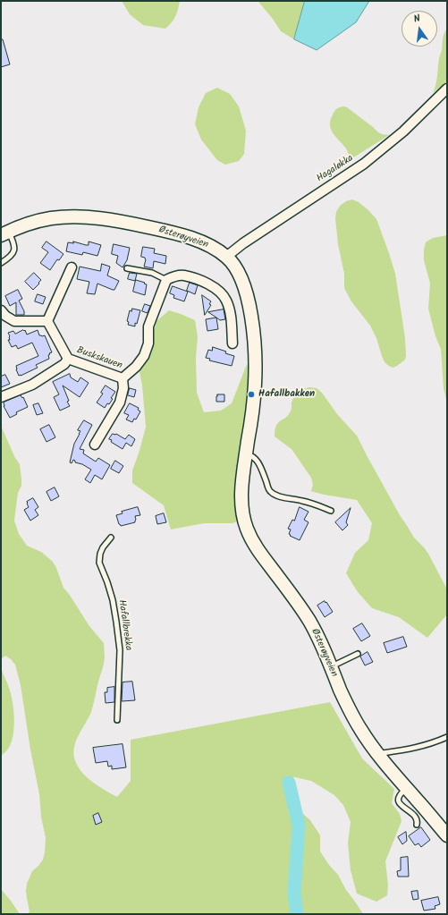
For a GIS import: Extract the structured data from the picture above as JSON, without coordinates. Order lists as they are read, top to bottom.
{
  "streets": {
    "main road": ["Østerøyveien"],
    "street": ["Hagaløkka", "Buskskauen"],
    "lane": ["Hafallbrekka"]
  },
  "crossings": [
    ["Hagaløkka", "Østerøyveien"]
  ],
  "places": ["Hafallbakken"],
  "north": "top"
}
